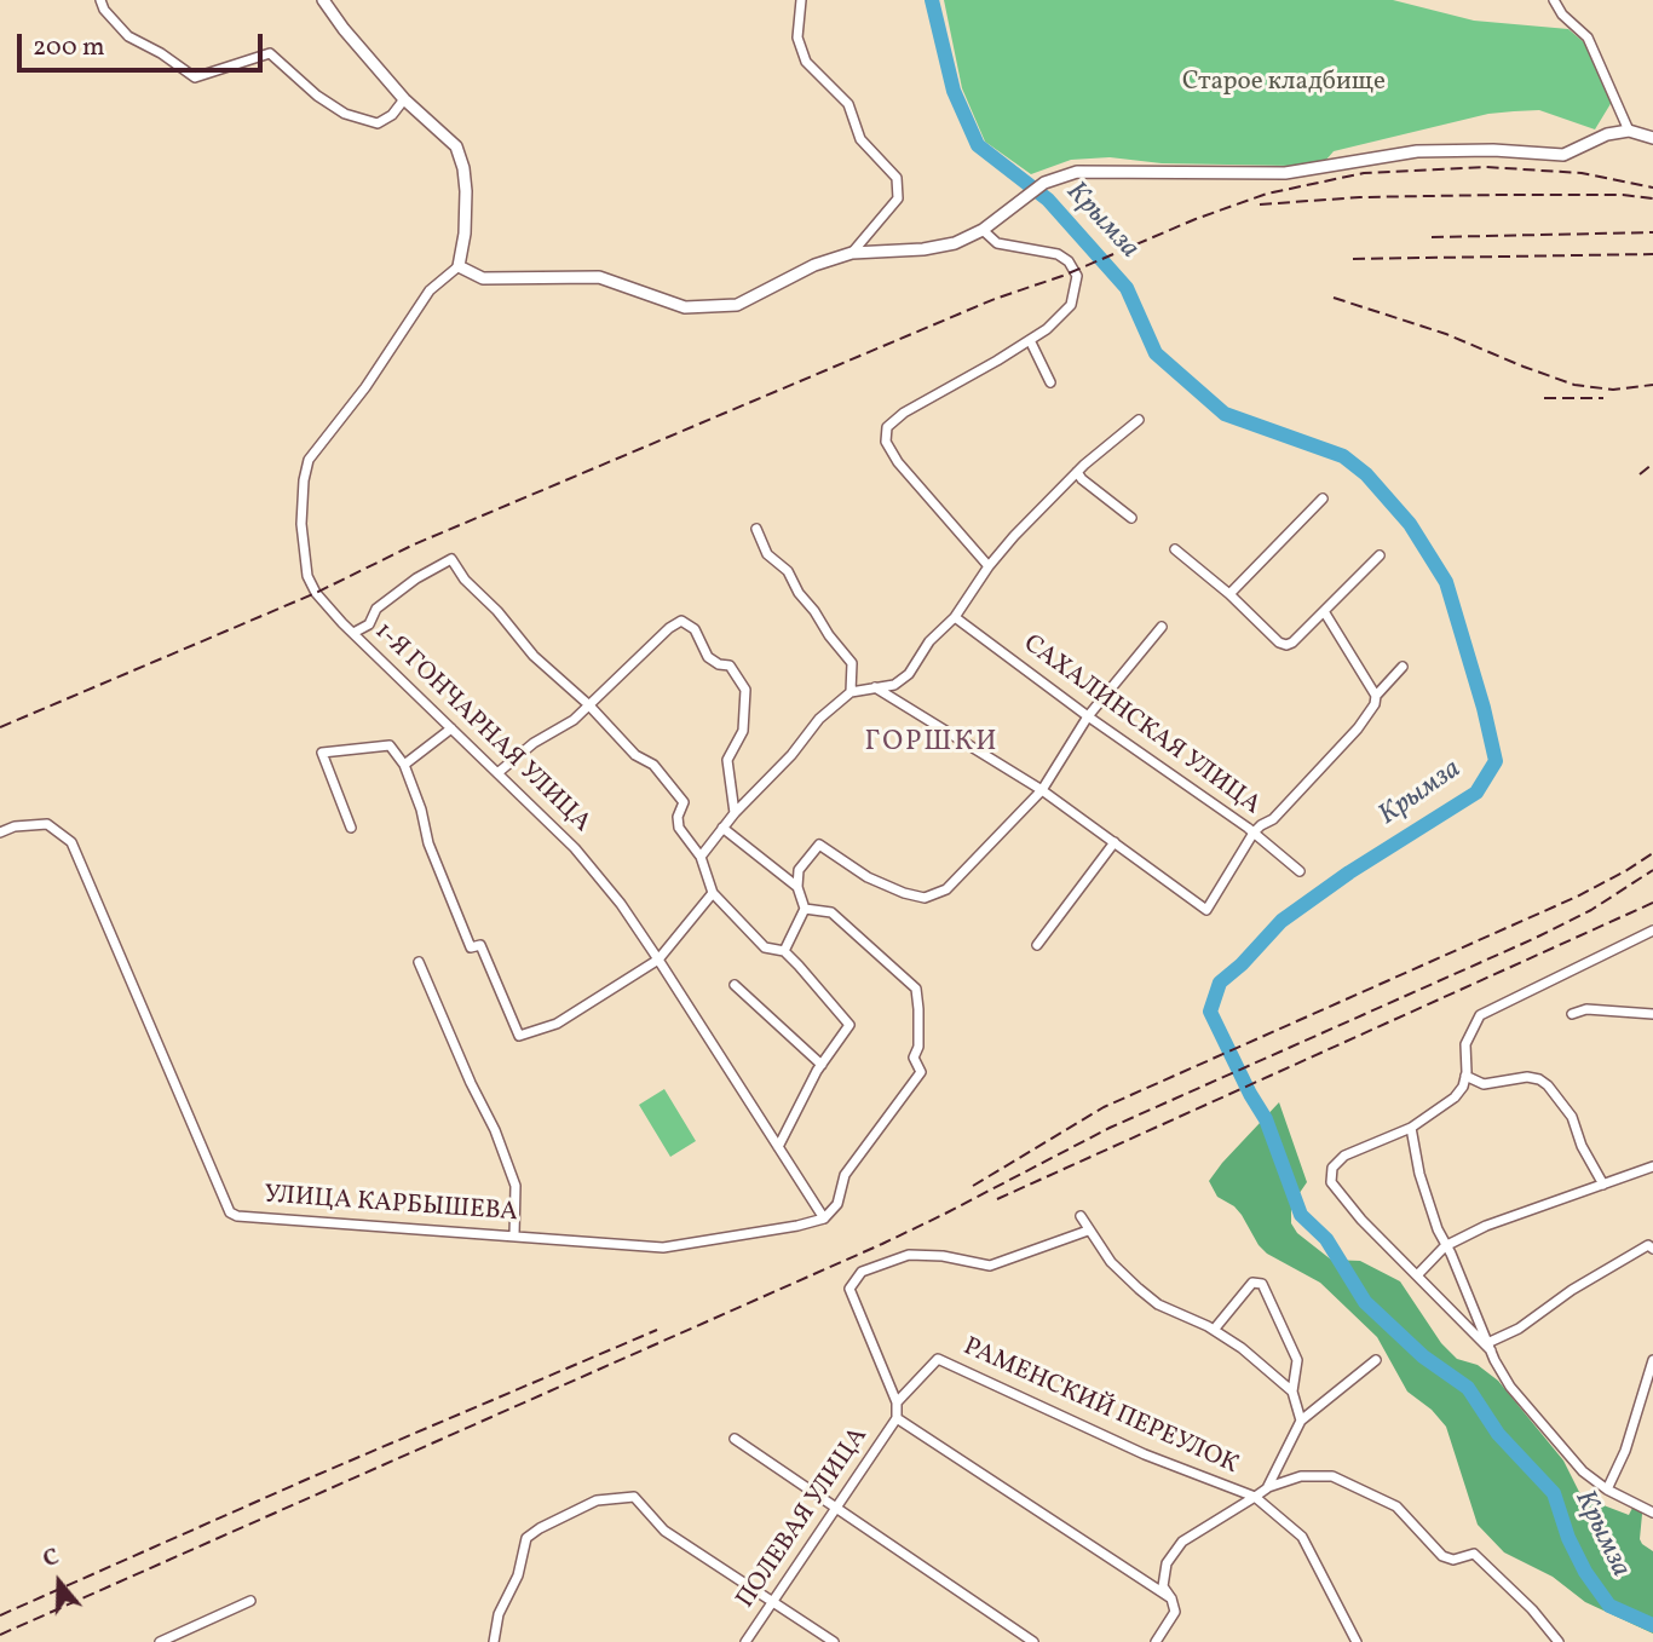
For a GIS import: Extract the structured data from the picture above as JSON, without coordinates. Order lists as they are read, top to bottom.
{
  "streets": {
    "street": [
      "САХАЛИНСКАЯ УЛИЦА",
      "1-Я ГОНЧАРНАЯ УЛИЦА",
      "УЛИЦА КАРБЫШЕВА",
      "РАМЕНСКИЙ ПЕРЕУЛОК",
      "ПОЛЕВАЯ УЛИЦА"
    ]
  },
  "crossings": [
    ["1-Я ГОНЧАРНАЯ УЛИЦА", "УЛИЦА КАРБЫШЕВА"]
  ],
  "districts": ["ГОРШКИ"],
  "water": ["Крымза"],
  "parks": ["Старое кладбище"],
  "scale_bar": "200 m",
  "north": "top"
}
